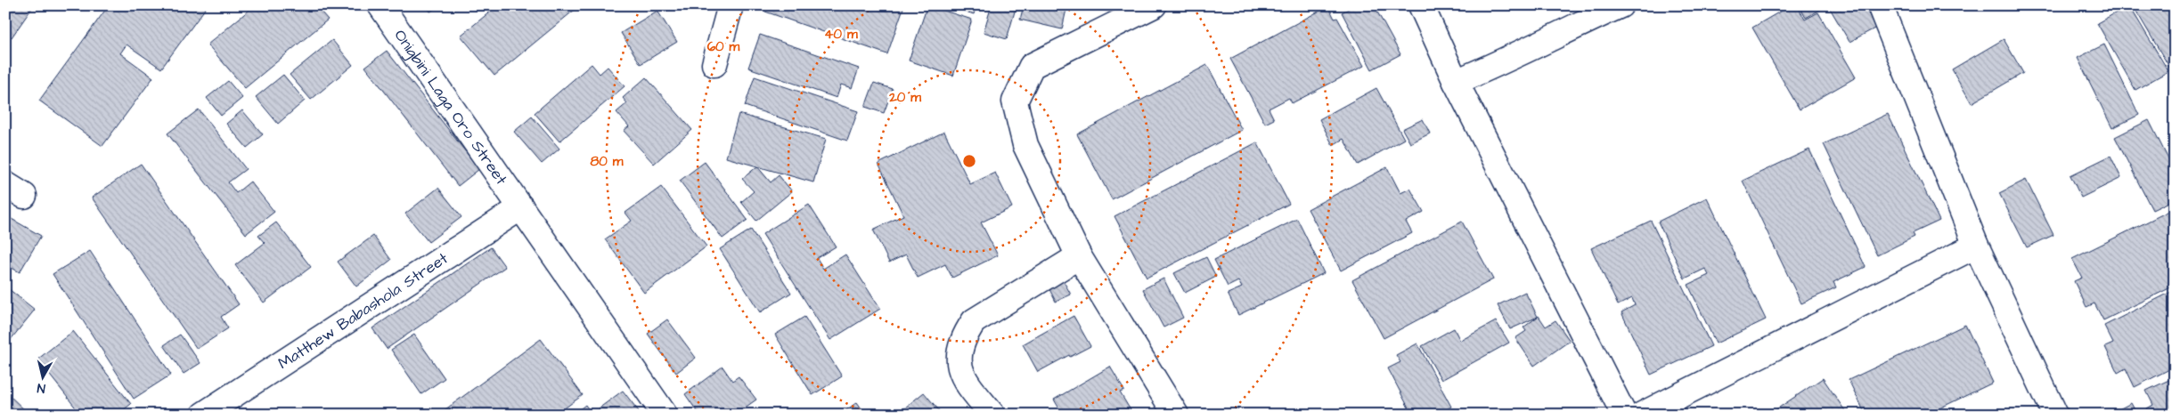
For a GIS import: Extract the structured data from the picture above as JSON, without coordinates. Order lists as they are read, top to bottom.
{
  "streets": {
    "street": ["Onigbini Laga Oro Street", "Matthew Babashola Street"]
  },
  "crossings": [
    ["Onigbini Laga Oro Street", "Matthew Babashola Street"]
  ],
  "north": "bottom",
  "rings": [
    "40 m",
    "60 m",
    "20 m",
    "80 m"
  ]
}
